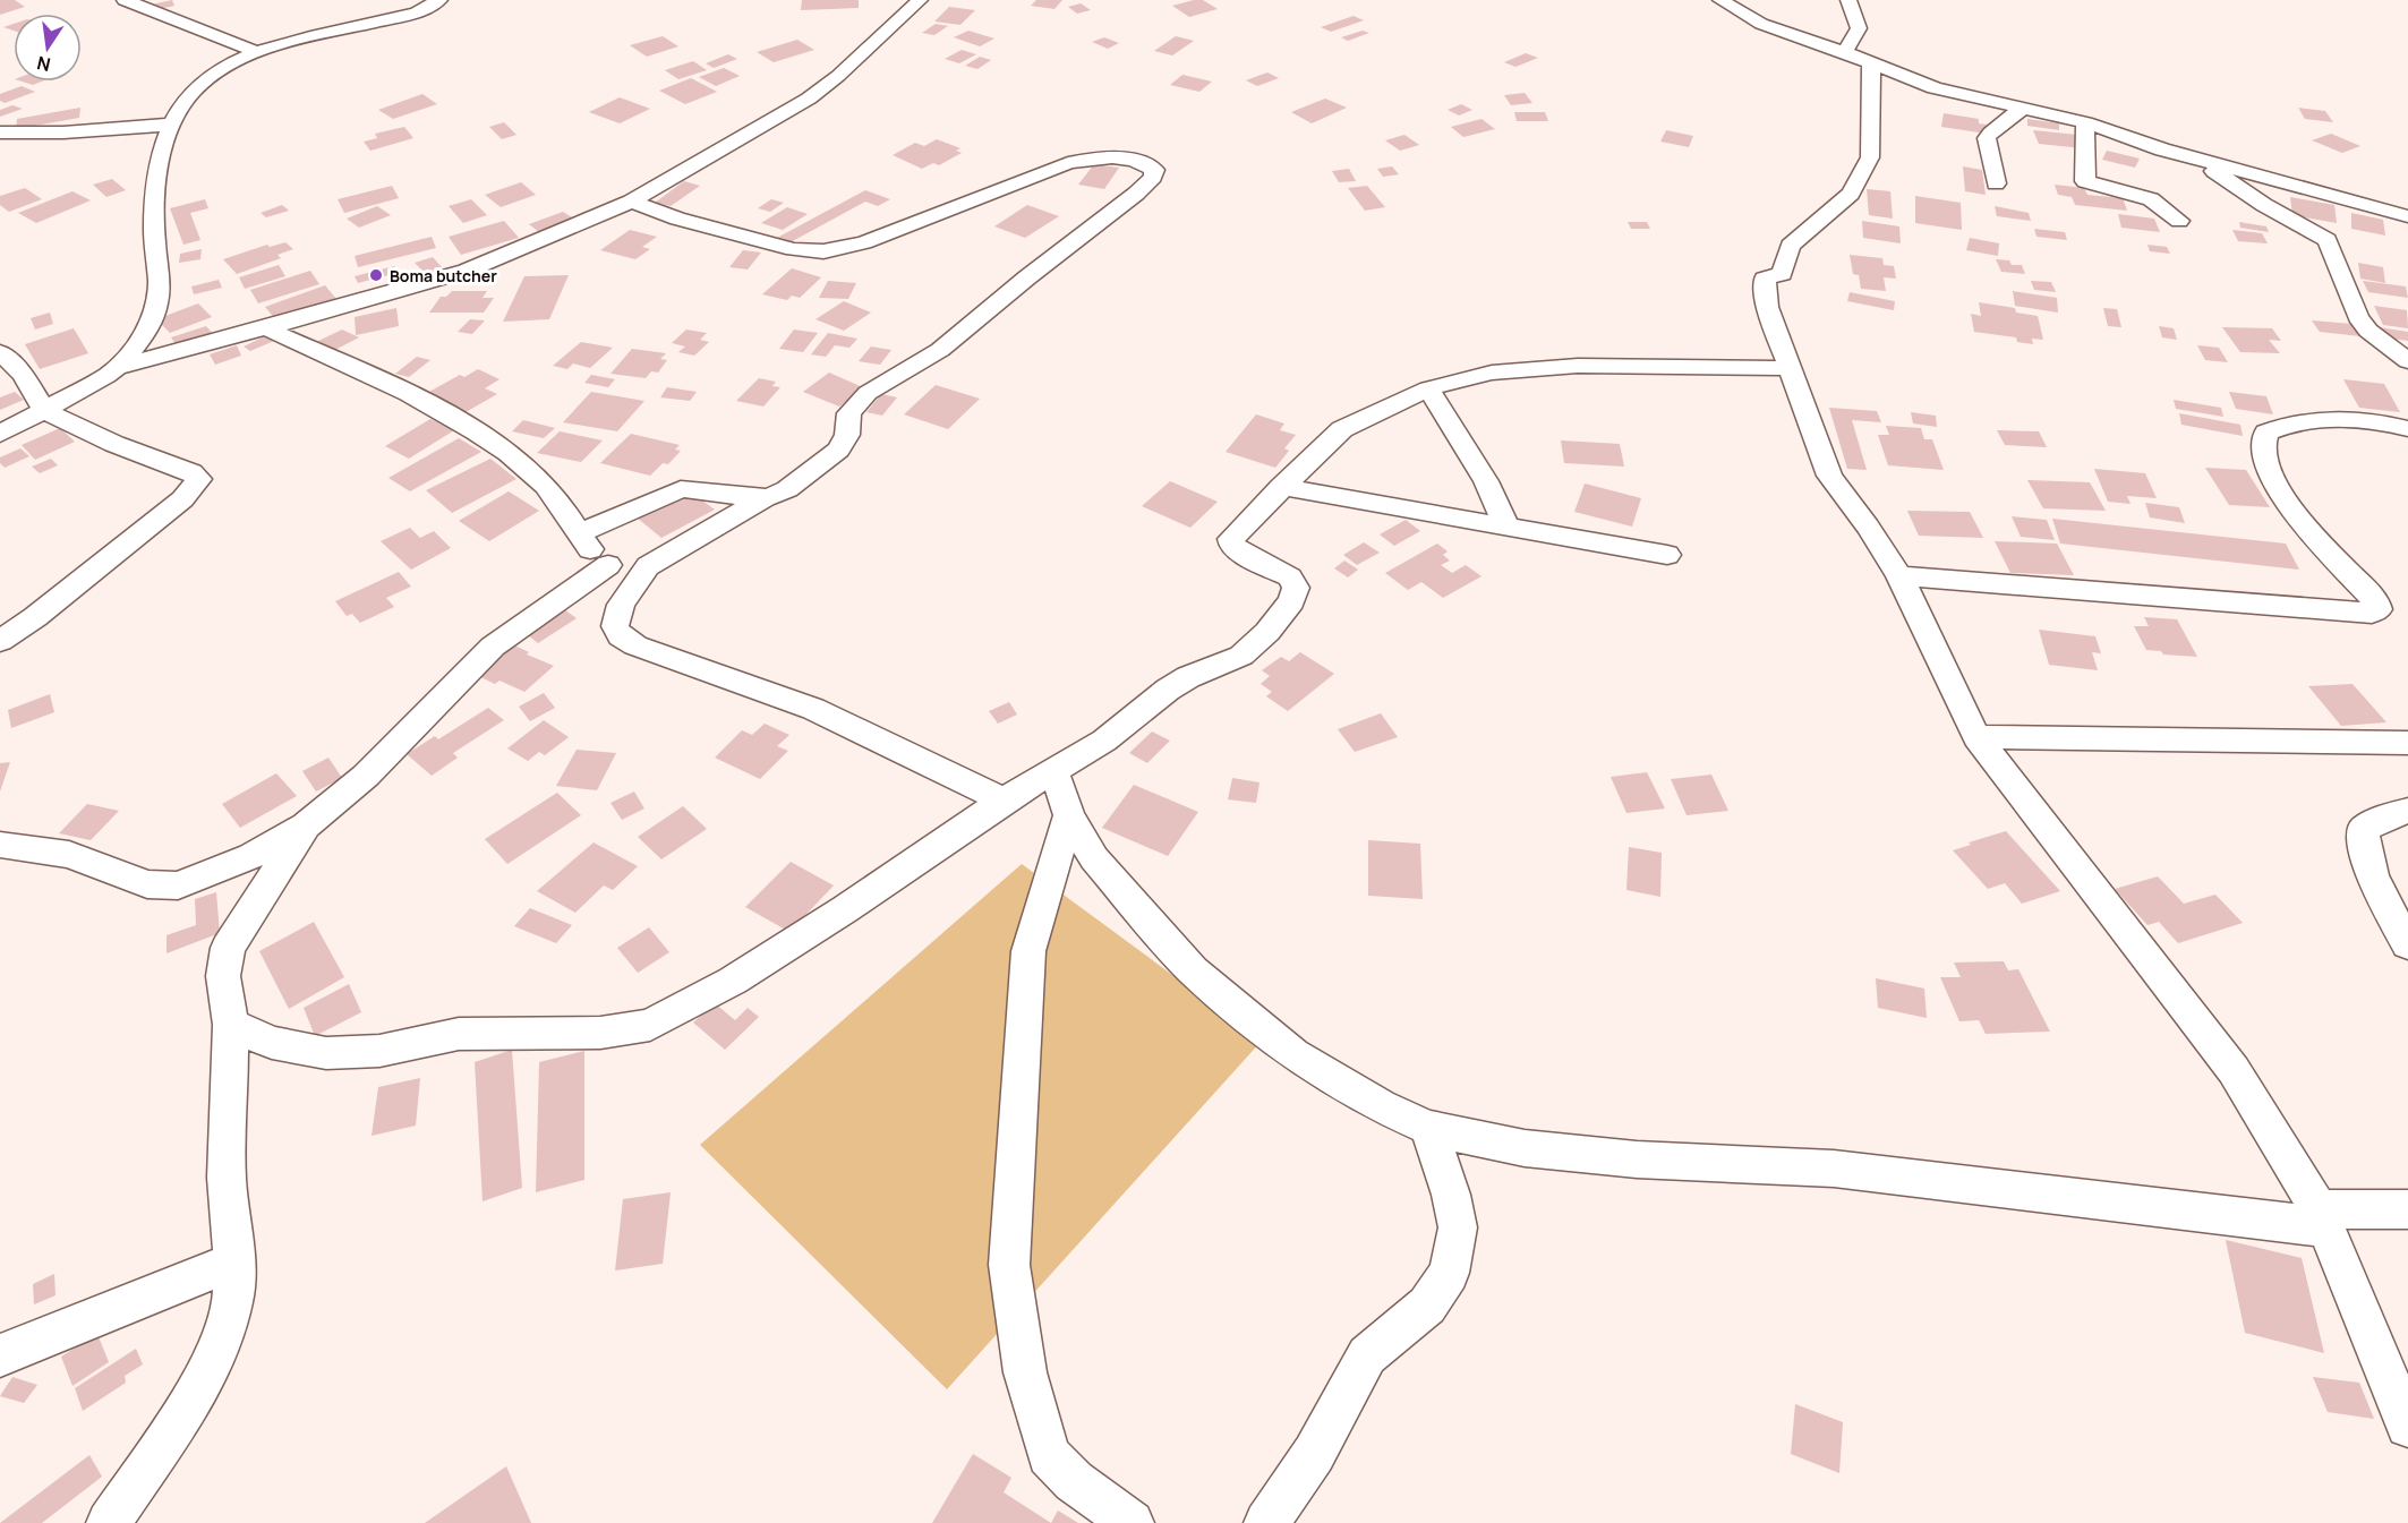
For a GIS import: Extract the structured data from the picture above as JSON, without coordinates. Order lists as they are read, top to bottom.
{
  "places": ["Boma butcher"],
  "north": "bottom"
}
